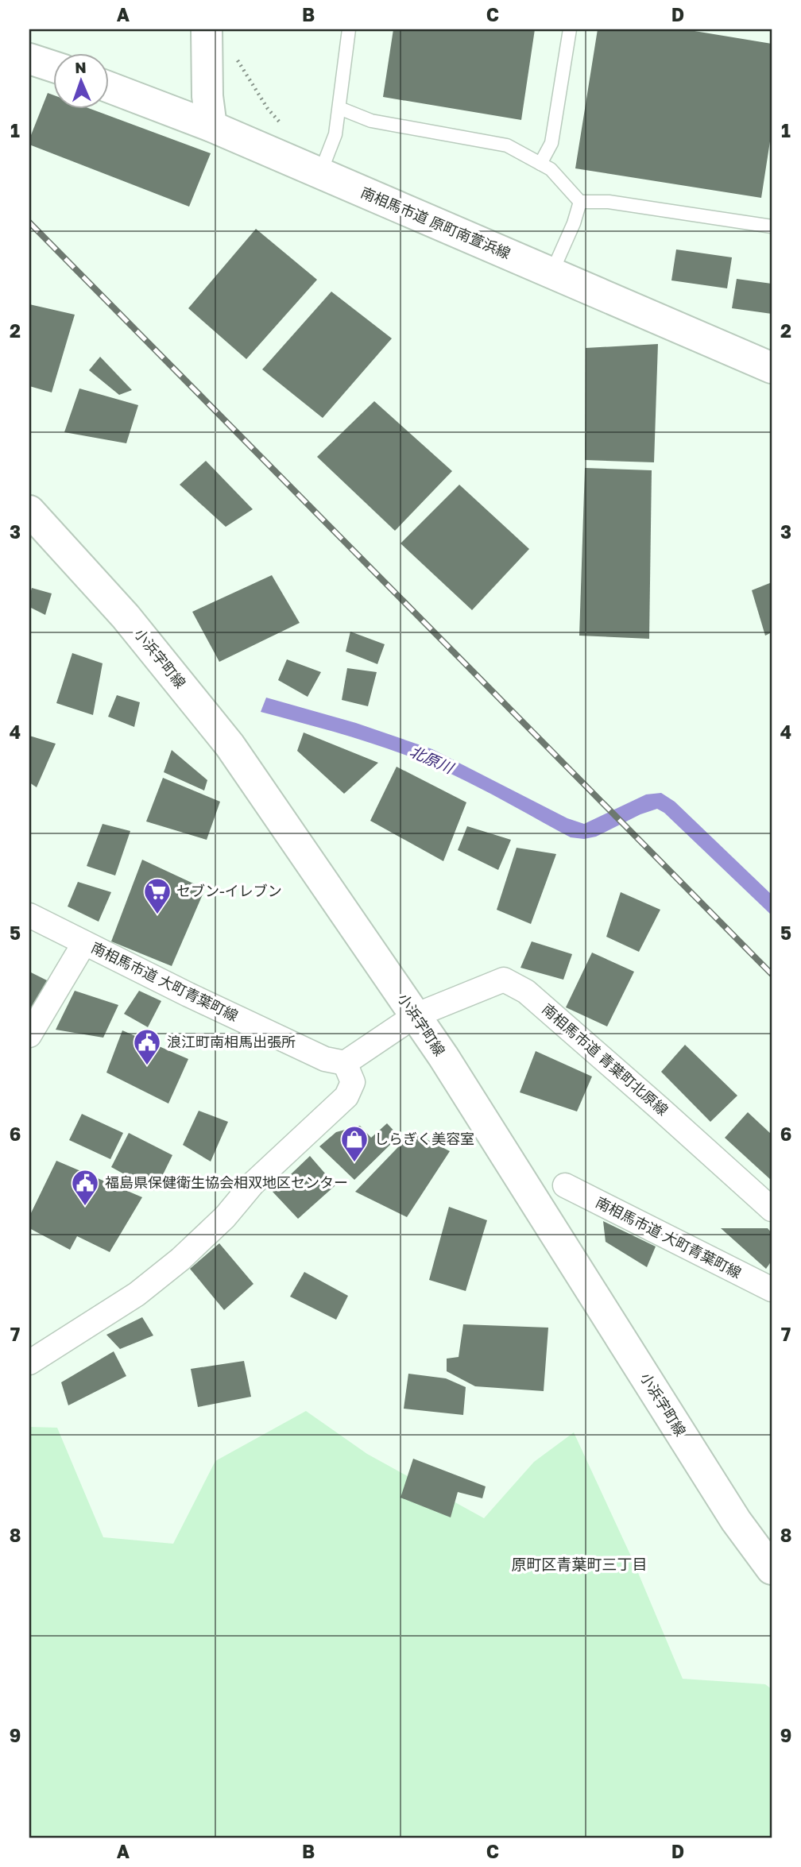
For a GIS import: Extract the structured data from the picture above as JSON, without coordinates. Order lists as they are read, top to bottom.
{
  "streets": {
    "main road": ["南相馬市道 原町南萱浜線", "小浜字町線"],
    "street": ["南相馬市道 大町青葉町線", "南相馬市道 青葉町北原線"]
  },
  "crossings": [
    ["小浜字町線", "南相馬市道 青葉町北原線"]
  ],
  "districts": ["原町区青葉町三丁目"],
  "water": ["北原川"],
  "places": {
    "supermarket": ["セブン-イレブン"],
    "public building": ["浪江町南相馬出張所", "福島県保健衛生協会相双地区センター"],
    "shop": ["しらぎく美容室"]
  },
  "north": "top",
  "grid": {
    "columns": [
      "A",
      "B",
      "C",
      "D"
    ],
    "rows": [
      "1",
      "2",
      "3",
      "4",
      "5",
      "6",
      "7",
      "8",
      "9"
    ]
  }
}
